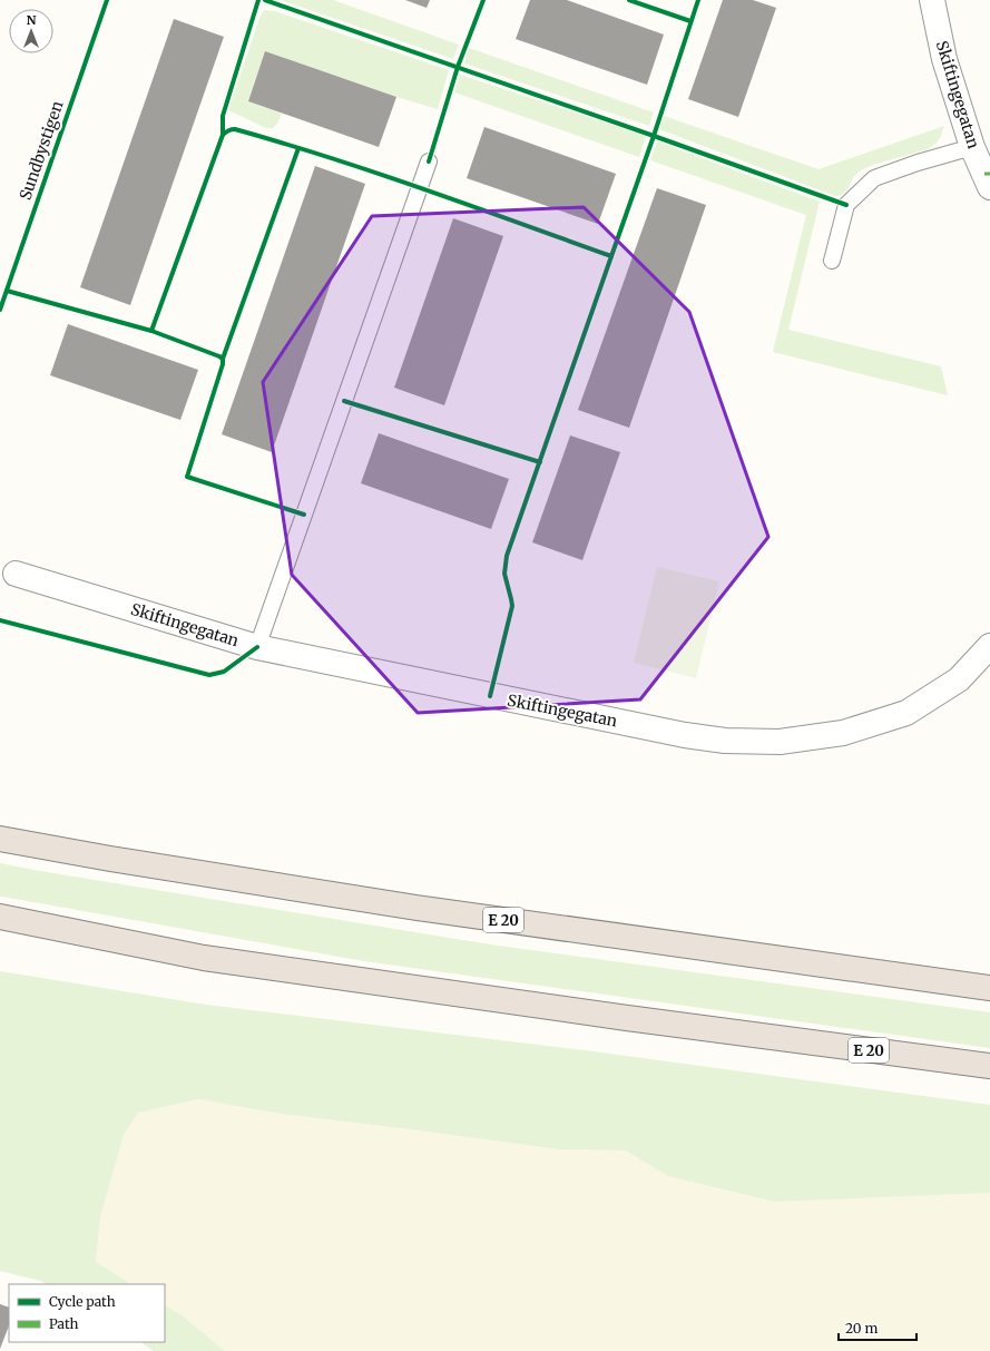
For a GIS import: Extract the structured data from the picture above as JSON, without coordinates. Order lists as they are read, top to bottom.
{
  "streets": {
    "highway": ["E 20"],
    "street": ["Skiftingegatan"],
    "cycle path": ["Sundbystigen"]
  },
  "legend": ["Cycle path", "Path"],
  "scale_bar": "20 m",
  "north": "top"
}
